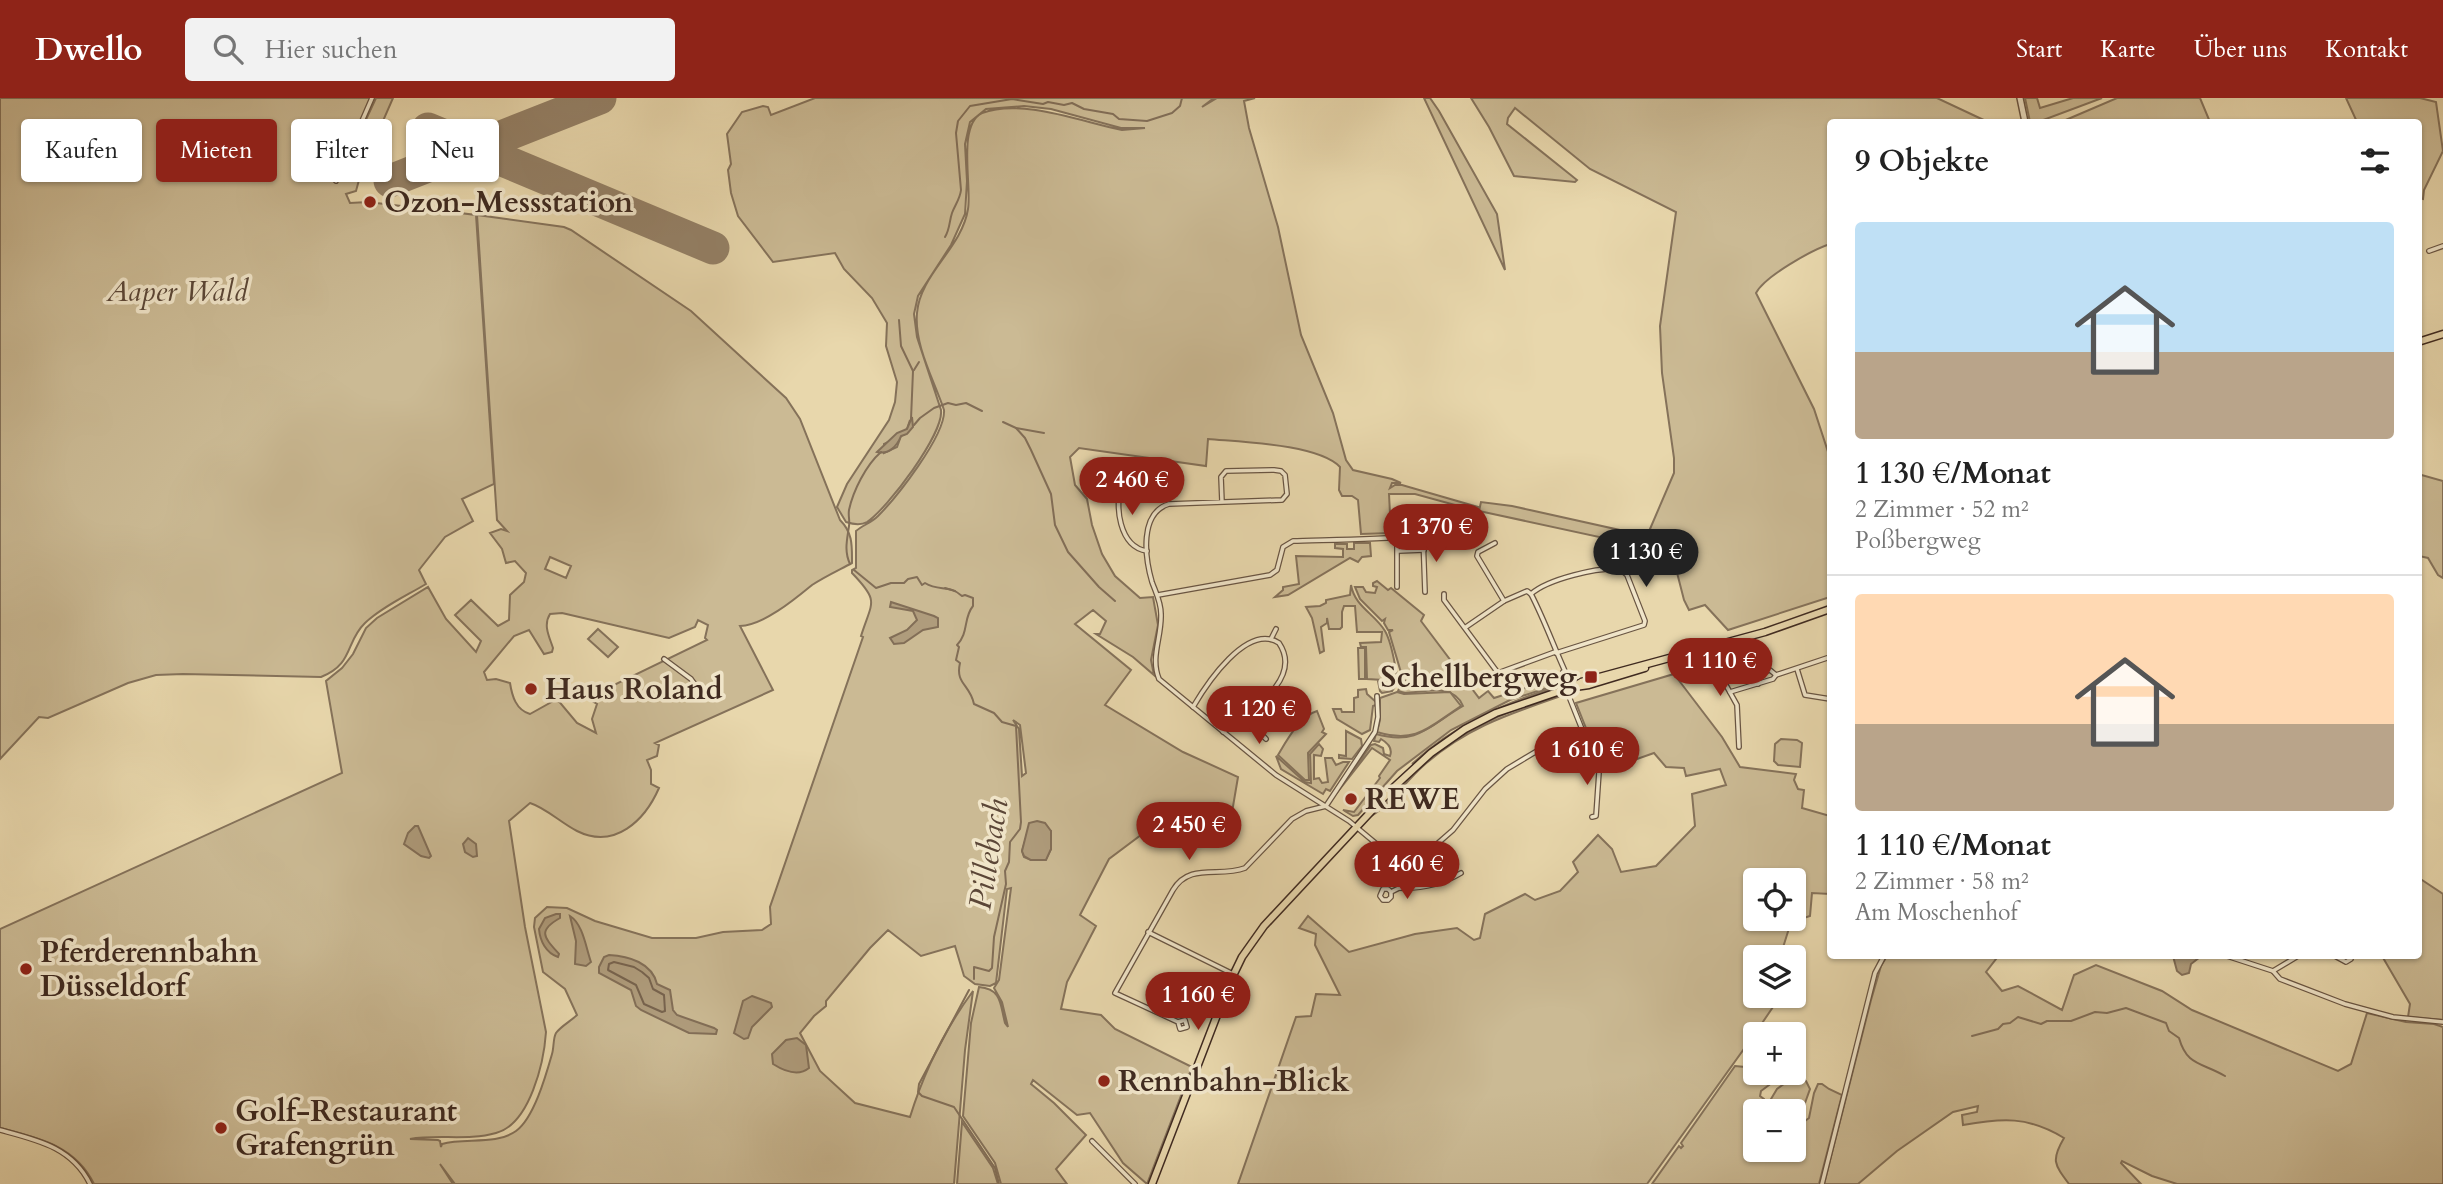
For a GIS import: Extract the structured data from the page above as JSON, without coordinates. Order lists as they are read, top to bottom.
{
  "water": ["Pillebach"],
  "parks": ["Aaper Wald"],
  "places": {
    "other": [
      "Ozon-Messstation",
      "Haus Roland",
      "REWE",
      "Pferderennbahn Düsseldorf",
      "Rennbahn-Blick",
      "Golf-Restaurant Grafengrün"
    ],
    "transit": ["Schellbergweg"]
  },
  "page": {
    "header": "Dwello",
    "search": "Hier suchen",
    "nav": [
      "Start",
      "Karte",
      "Über uns",
      "Kontakt"
    ],
    "chip": [
      "Kaufen",
      "Mieten",
      "Filter",
      "Neu"
    ],
    "heading": "9 Objekte",
    "list": [
      {
        "name": "1 130 €/Monat",
        "note": "2 Zimmer · 52 m² · Poßbergweg"
      },
      {
        "name": "1 110 €/Monat",
        "note": "2 Zimmer · 58 m² · Am Moschenhof"
      }
    ],
    "price": [
      "2 460 €",
      "1 370 €",
      "1 130 €",
      "1 110 €",
      "1 120 €",
      "1 610 €",
      "2 450 €",
      "1 460 €",
      "1 160 €"
    ],
    "map_buttons": ["+", "−"]
  }
}
